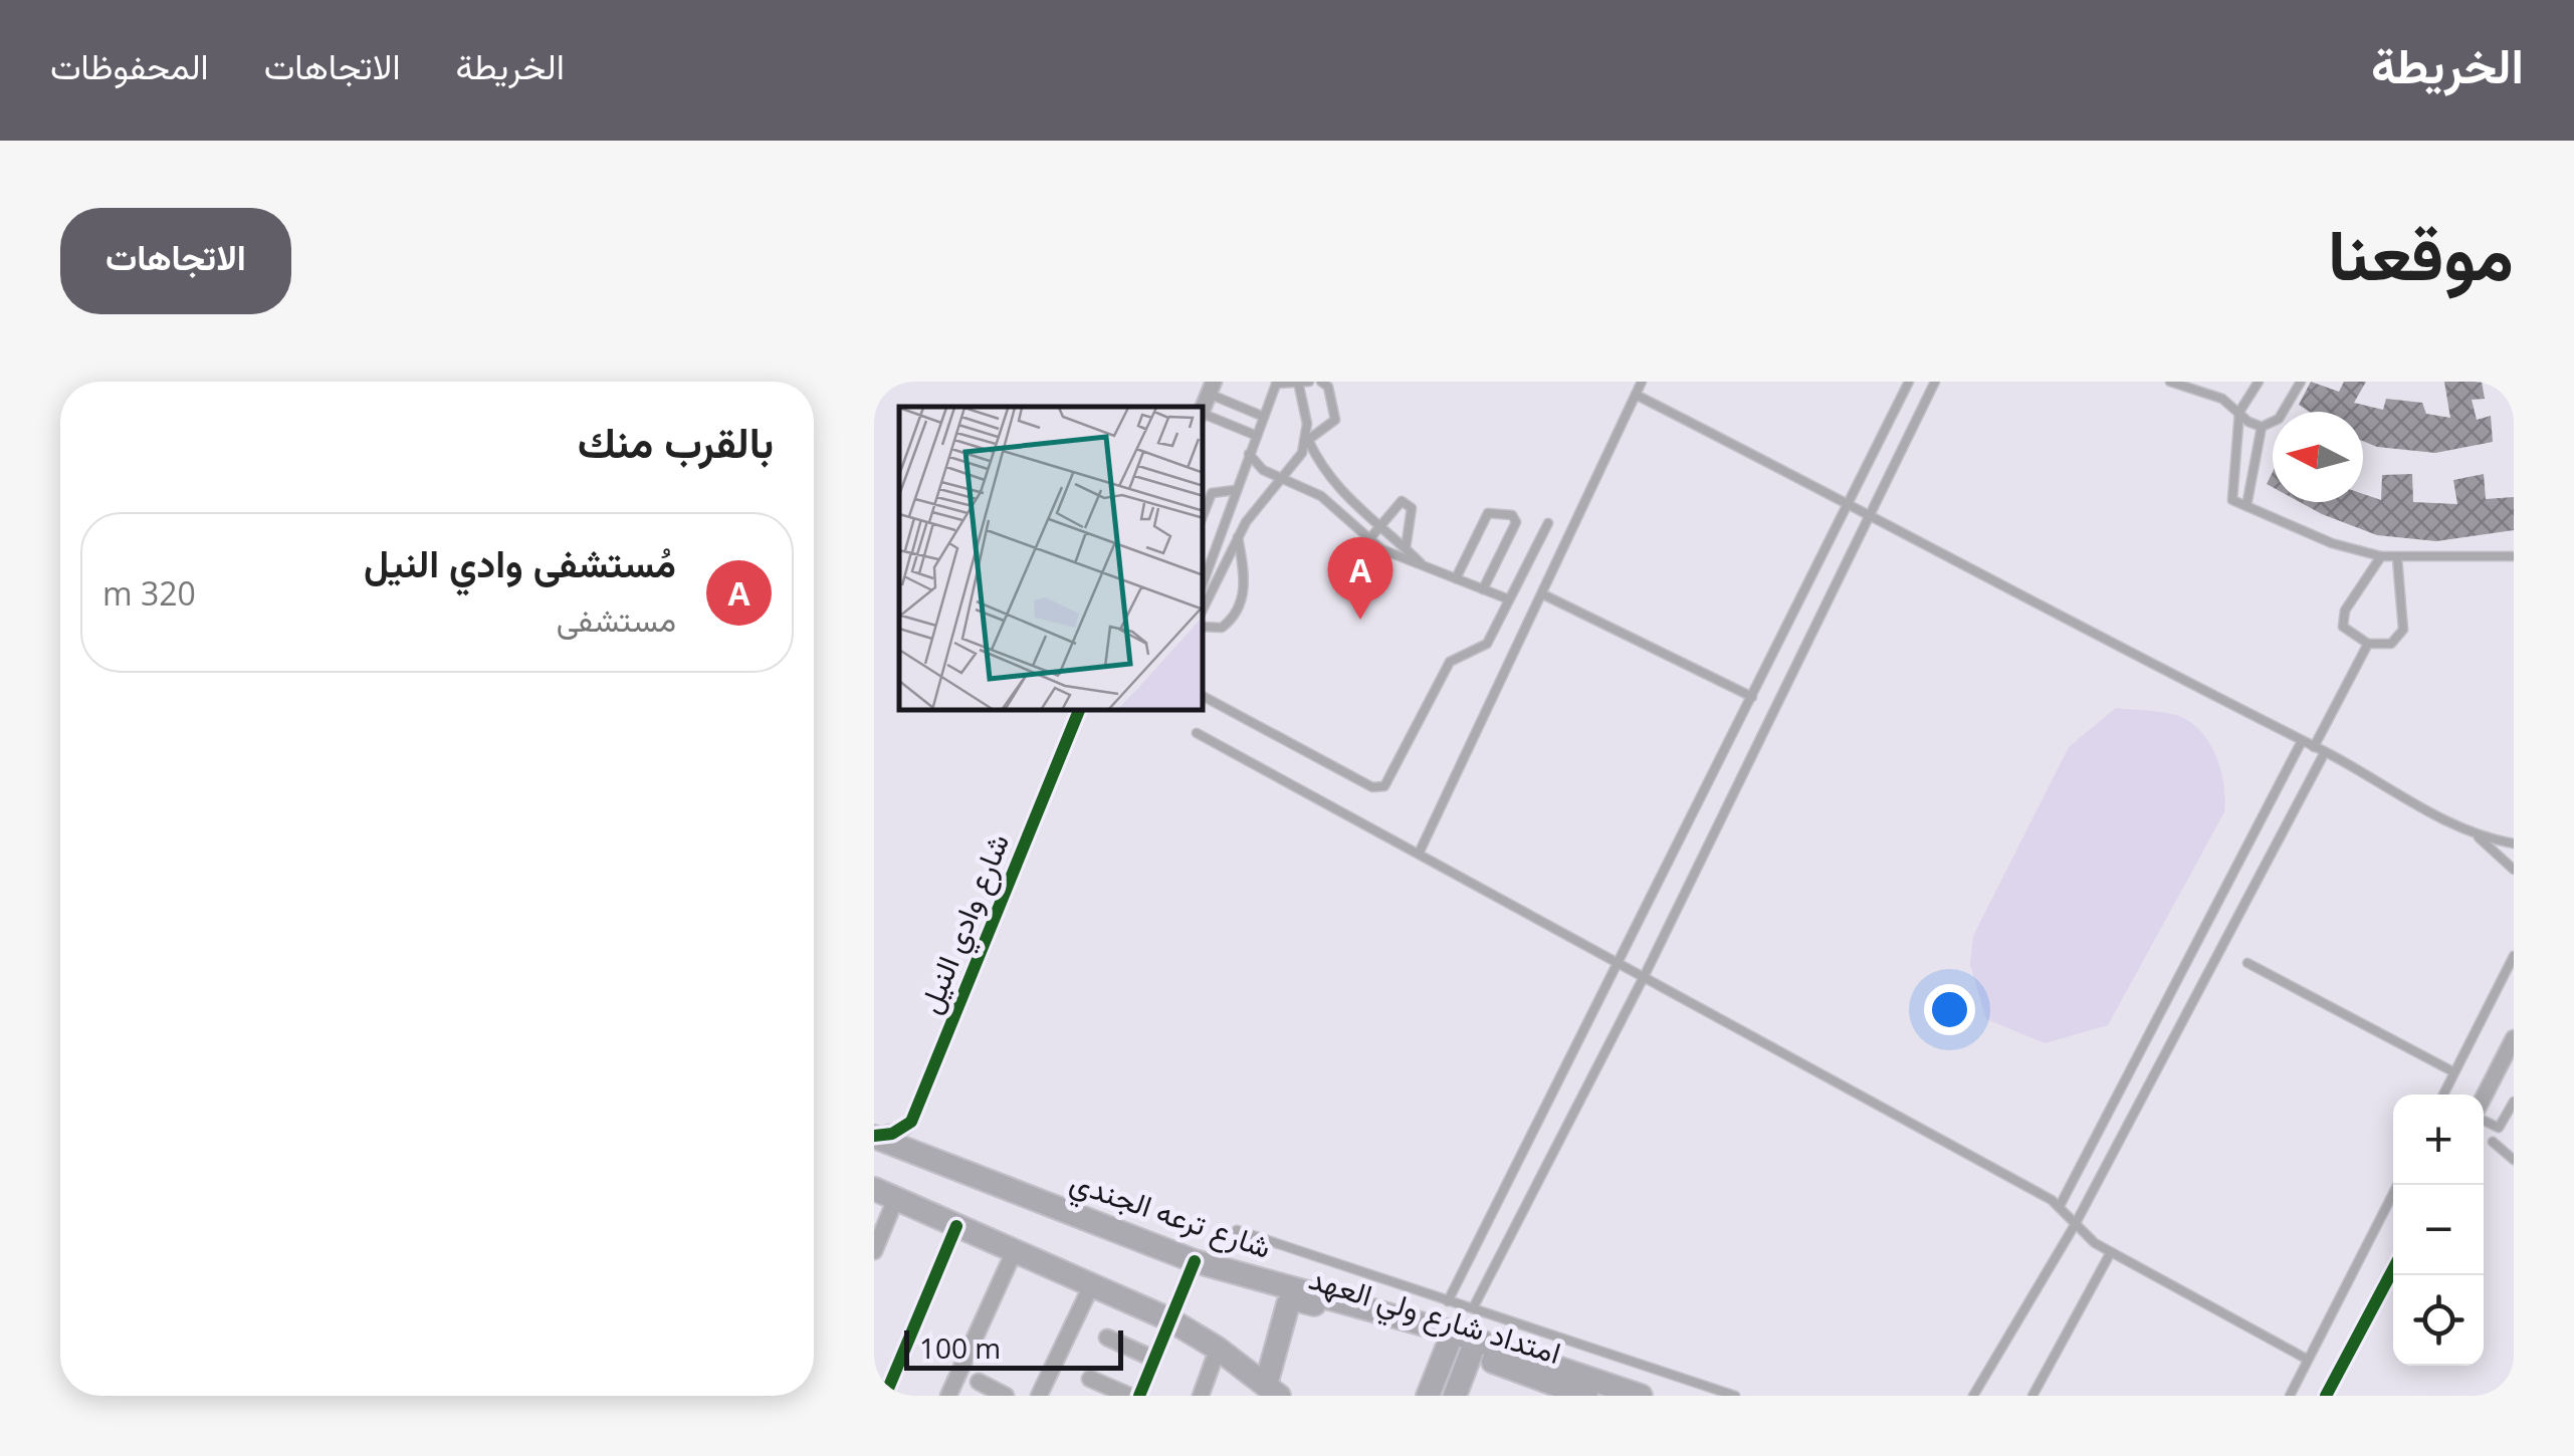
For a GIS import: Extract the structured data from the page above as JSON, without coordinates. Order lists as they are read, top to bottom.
{
  "streets": {
    "main road": ["شارع ترعه الجندي", "امتداد شارع ولي العهد"],
    "street": ["شارع وادي النيل"]
  },
  "crossings": [
    ["شارع وادي النيل", "شارع ترعه الجندي"],
    ["شارع ترعه الجندي", "امتداد شارع ولي العهد"]
  ],
  "scale_bar": "100 m",
  "north": "left",
  "page": {
    "header": "الخريطة",
    "nav": ["الخريطة", "الاتجاهات", "المحفوظات"],
    "title": "موقعنا",
    "buttons": "الاتجاهات",
    "heading": "بالقرب منك",
    "list": [
      {
        "mark": "A",
        "name": "مُستشفى وادي النيل",
        "note": "مستشفى",
        "value": "320 m"
      }
    ],
    "pins": "A",
    "map_buttons": ["+", "−"],
    "scale": "100 m"
  }
}
